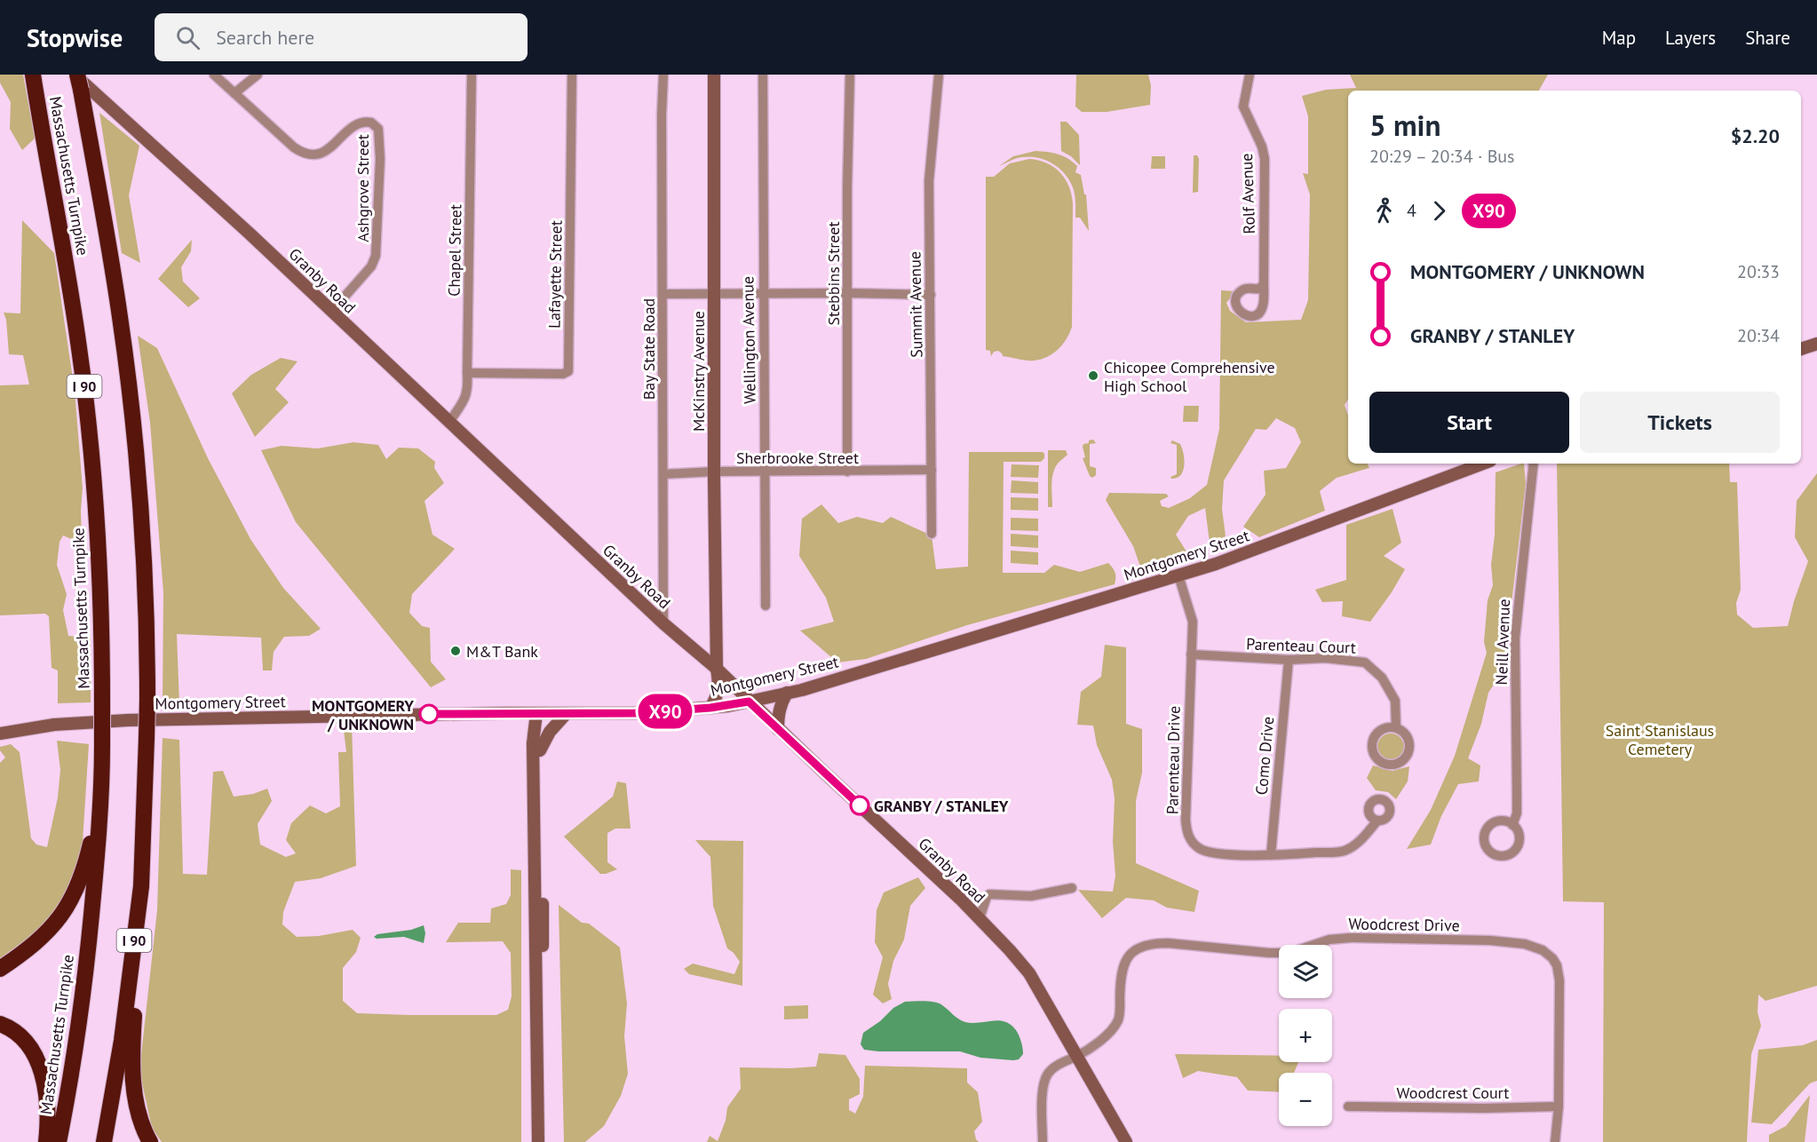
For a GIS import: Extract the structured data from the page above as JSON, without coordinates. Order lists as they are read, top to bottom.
{
  "streets": {
    "highway": ["Massachusetts Turnpike", "I 90"],
    "main road": ["Granby Road", "McKinstry Avenue", "Montgomery Street"],
    "street": [
      "Ashgrove Street",
      "Rolf Avenue",
      "Chapel Street",
      "Stebbins Street",
      "Lafayette Street",
      "Summit Avenue",
      "Wellington Avenue",
      "Bay State Road",
      "Sherbrooke Street",
      "Neill Avenue",
      "Parenteau Court",
      "Como Drive",
      "Parenteau Drive",
      "Woodcrest Drive",
      "Woodcrest Court"
    ]
  },
  "crossings": [
    ["Massachusetts Turnpike", "Granby Road"],
    ["Ashgrove Street", "Granby Road"],
    ["Chapel Street", "Lafayette Street"],
    ["Chapel Street", "Granby Road"],
    ["Stebbins Street", "Sherbrooke Street"],
    ["Granby Road", "Bay State Road"],
    ["Granby Road", "McKinstry Avenue"],
    ["Granby Road", "Montgomery Street"],
    ["Granby Road", "Woodcrest Drive"],
    ["Summit Avenue", "Sherbrooke Street"],
    ["Wellington Avenue", "Sherbrooke Street"],
    ["Bay State Road", "Sherbrooke Street"],
    ["McKinstry Avenue", "Sherbrooke Street"],
    ["McKinstry Avenue", "Montgomery Street"],
    ["Montgomery Street", "Parenteau Drive"],
    ["Parenteau Court", "Como Drive"],
    ["Parenteau Court", "Parenteau Drive"],
    ["Como Drive", "Parenteau Drive"],
    ["Woodcrest Drive", "Woodcrest Court"]
  ],
  "parks": ["Saint Stanislaus Cemetery"],
  "places": [
    "Chicopee Comprehensive High School",
    "M&T Bank",
    "MONTGOMERY / UNKNOWN",
    "GRANBY / STANLEY"
  ],
  "lines": ["bus line X90"],
  "page": {
    "header": "Stopwise",
    "search": "Search here",
    "nav": ["Map", "Layers", "Share"],
    "on_map": "X90",
    "heading": ["5 min", "20:29 – 20:34 · Bus", "$2.20"],
    "legs": ["4", "X90"],
    "list": [
      {
        "name": "MONTGOMERY / UNKNOWN",
        "value": "20:33"
      },
      {
        "name": "GRANBY / STANLEY",
        "value": "20:34"
      }
    ],
    "buttons": ["Start", "Tickets"],
    "map_buttons": ["+", "−"]
  }
}
